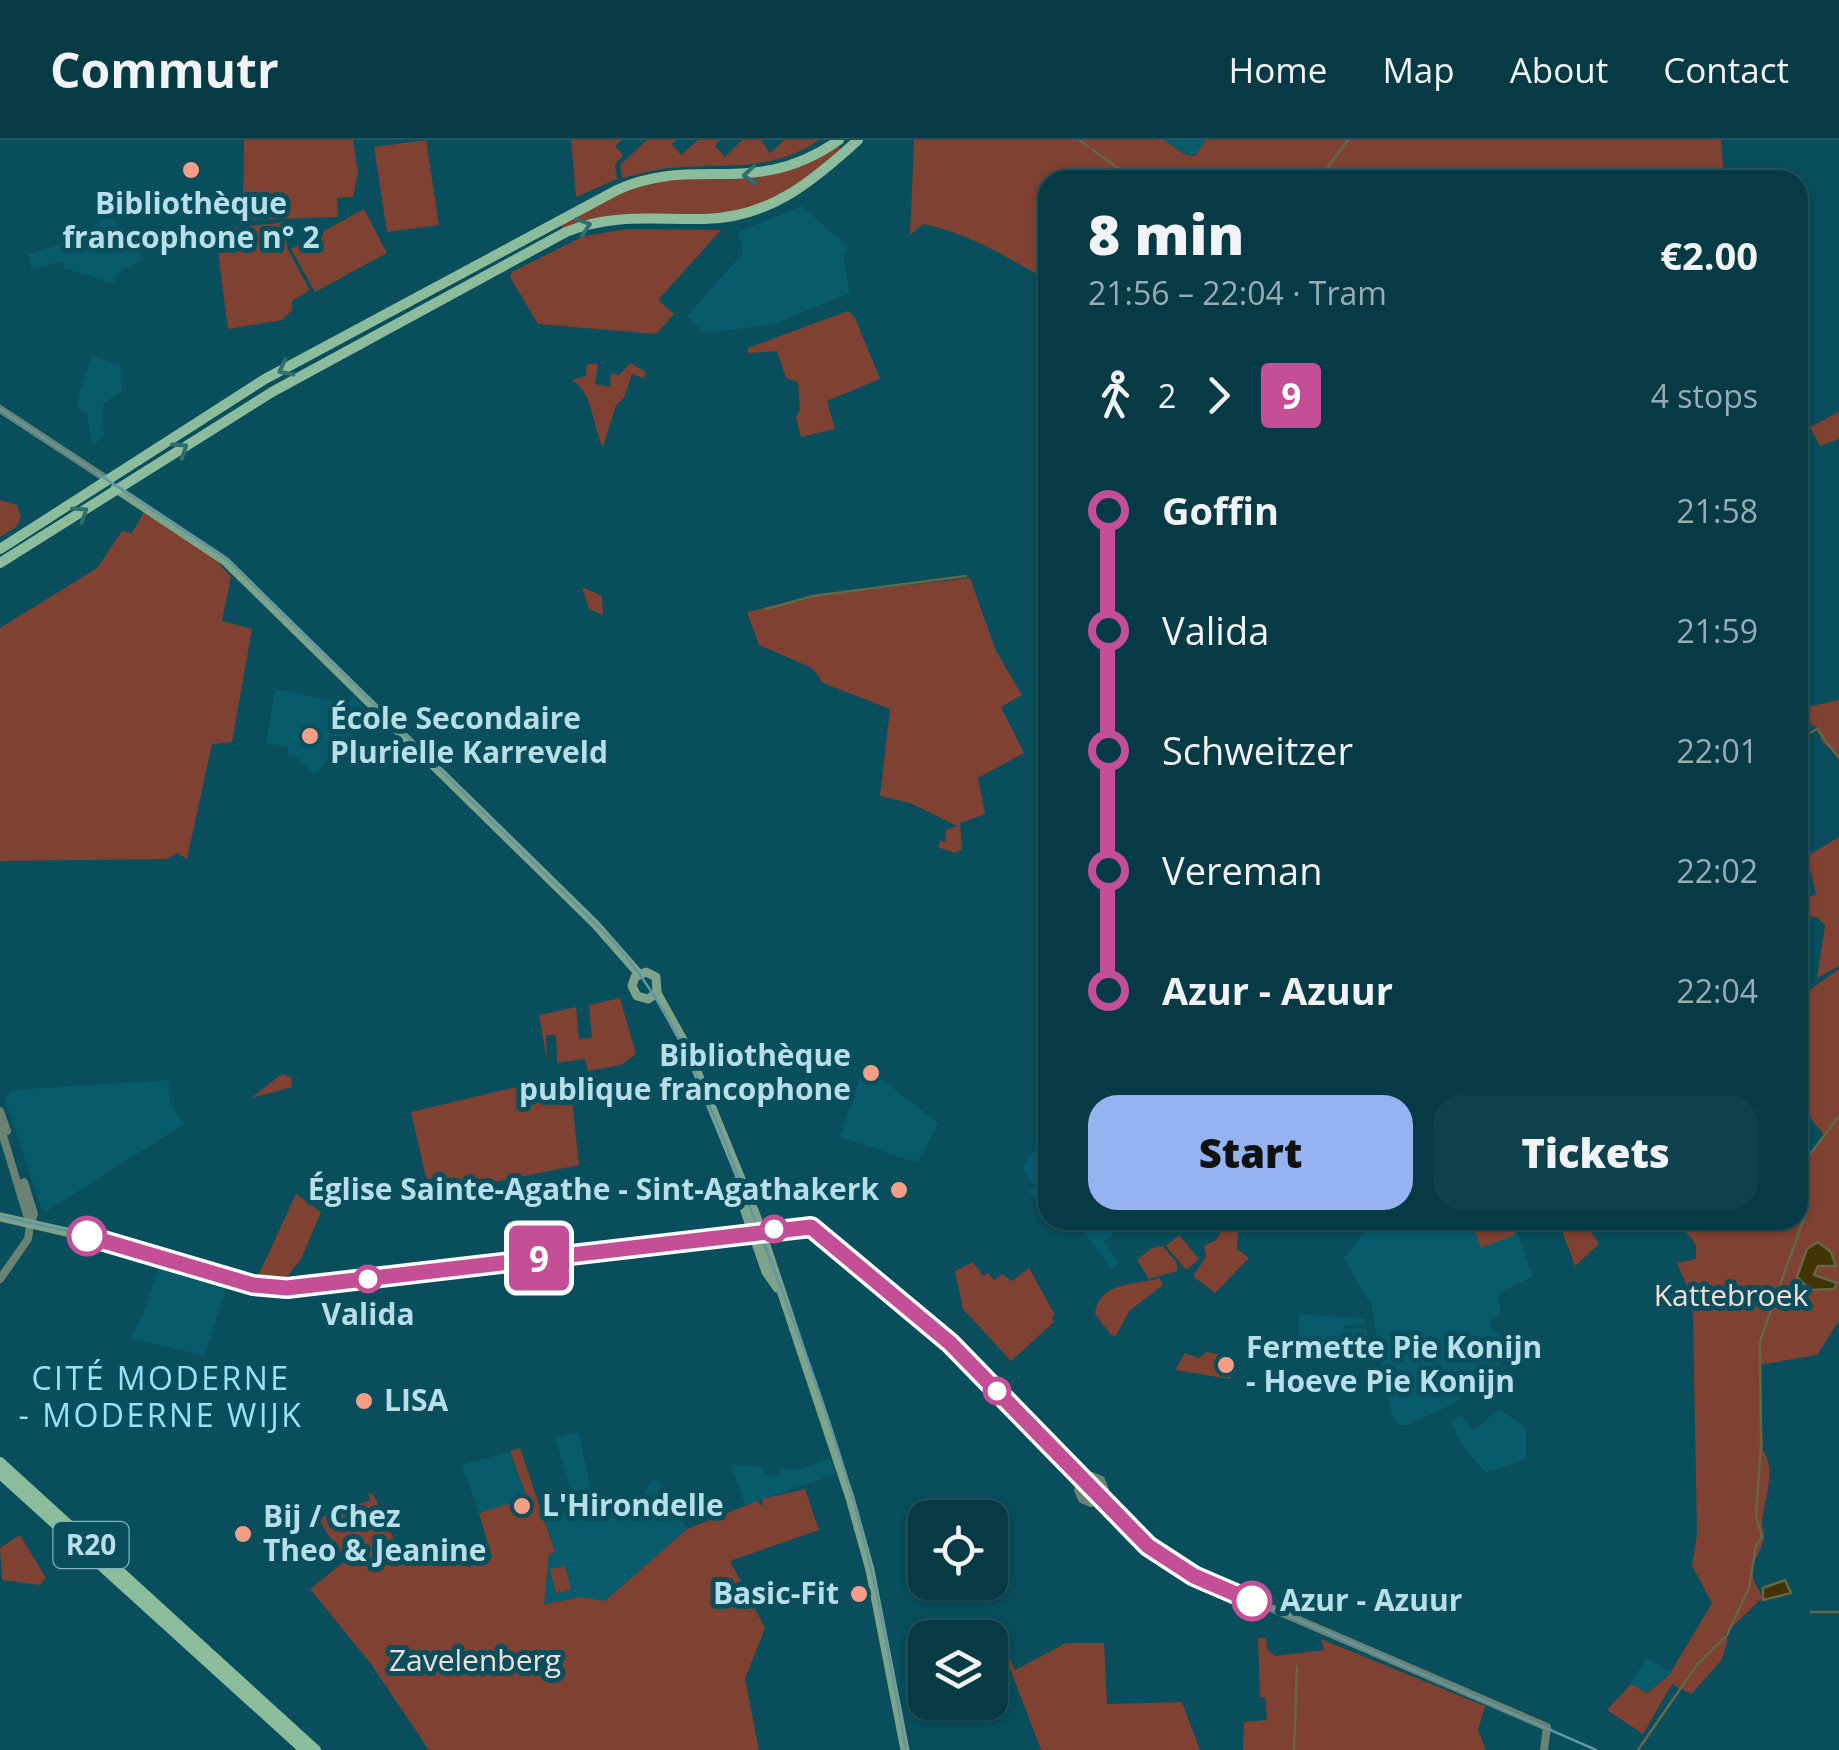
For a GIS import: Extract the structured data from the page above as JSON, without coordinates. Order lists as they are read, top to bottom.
{
  "streets": {
    "main road": ["R20"]
  },
  "districts": ["CITÉ MODERNE - MODERNE WIJK"],
  "parks": ["Kattebroek", "Zavelenberg"],
  "places": [
    "Bibliothèque francophone n° 2",
    "École Secondaire Plurielle Karreveld",
    "Bibliothèque publique francophone",
    "Église Sainte-Agathe - Sint-Agathakerk",
    "Valida",
    "Fermette Pie Konijn - Hoeve Pie Konijn",
    "LISA",
    "L'Hirondelle",
    "Bij / Chez Theo & Jeanine",
    "Basic-Fit",
    "Azur - Azuur"
  ],
  "lines": ["tram line 9"],
  "page": {
    "header": "Commutr",
    "nav": [
      "Home",
      "Map",
      "About",
      "Contact"
    ],
    "on_map": "9",
    "heading": ["8 min", "21:56 – 22:04 · Tram", "€2.00"],
    "legs": ["2", "9", "4 stops"],
    "list": [
      {
        "name": "Goffin",
        "value": "21:58"
      },
      {
        "name": "Valida",
        "value": "21:59"
      },
      {
        "name": "Schweitzer",
        "value": "22:01"
      },
      {
        "name": "Vereman",
        "value": "22:02"
      },
      {
        "name": "Azur - Azuur",
        "value": "22:04"
      }
    ],
    "buttons": ["Start", "Tickets"]
  }
}
